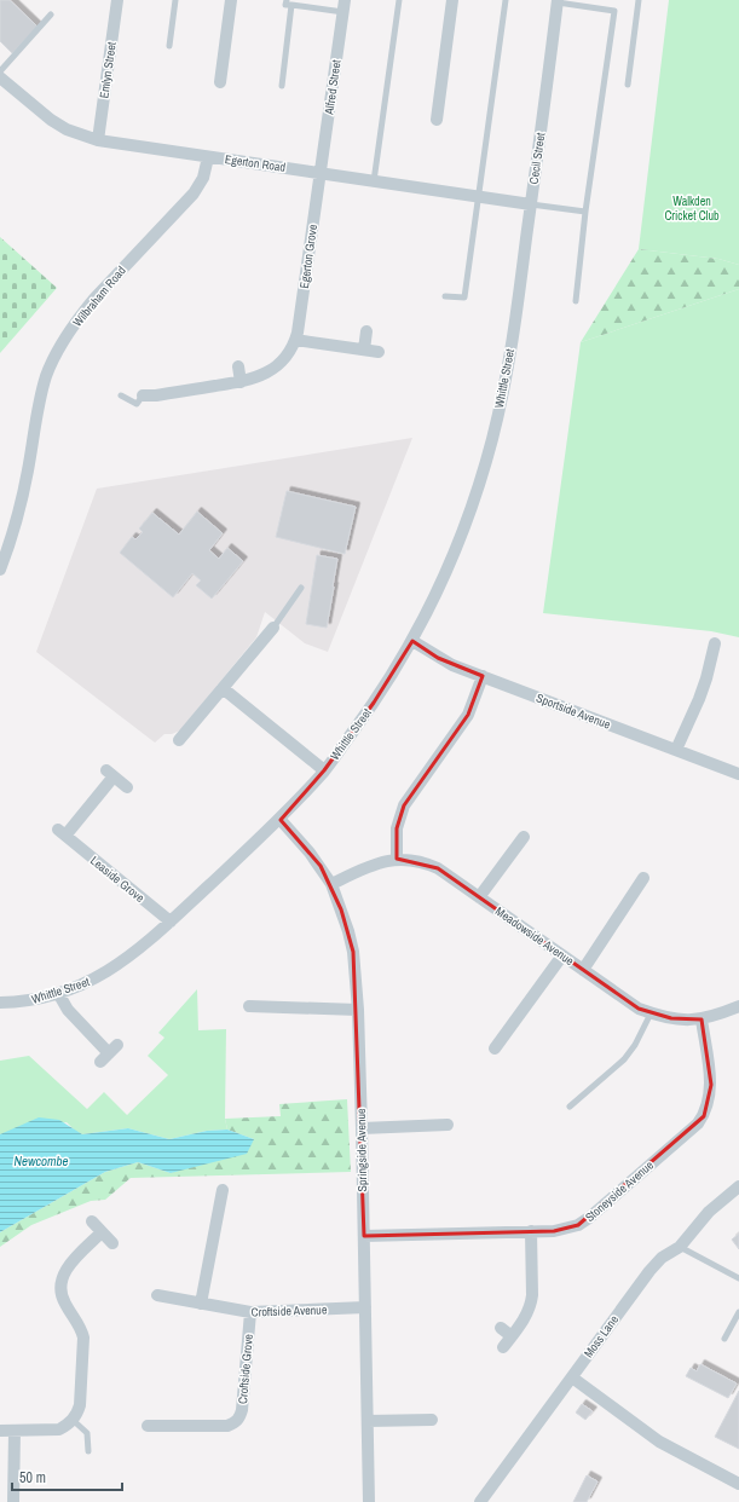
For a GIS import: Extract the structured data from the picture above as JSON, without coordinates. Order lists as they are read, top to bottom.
{
  "streets": {
    "street": [
      "Emlyn Street",
      "Alfred Street",
      "Cecil Street",
      "Egerton Road",
      "Egerton Grove",
      "Wilbraham Road",
      "Whittle Street",
      "Sportside Avenue",
      "Leaside Grove",
      "Meadowside Avenue",
      "Springside Avenue",
      "Stoneyside Avenue",
      "Croftside Avenue",
      "Moss Lane",
      "Croftside Grove"
    ]
  },
  "crossings": [
    ["Emlyn Street", "Egerton Road"],
    ["Alfred Street", "Egerton Road"],
    ["Alfred Street", "Egerton Grove"],
    ["Cecil Street", "Egerton Road"],
    ["Cecil Street", "Whittle Street"],
    ["Egerton Road", "Egerton Grove"],
    ["Egerton Road", "Wilbraham Road"],
    ["Whittle Street", "Sportside Avenue"],
    ["Whittle Street", "Leaside Grove"],
    ["Whittle Street", "Springside Avenue"],
    ["Meadowside Avenue", "Springside Avenue"],
    ["Meadowside Avenue", "Stoneyside Avenue"],
    ["Springside Avenue", "Stoneyside Avenue"],
    ["Springside Avenue", "Croftside Avenue"],
    ["Croftside Avenue", "Croftside Grove"]
  ],
  "water": ["Newcombe"],
  "parks": ["Walkden Cricket Club"],
  "scale_bar": "50 m"
}
